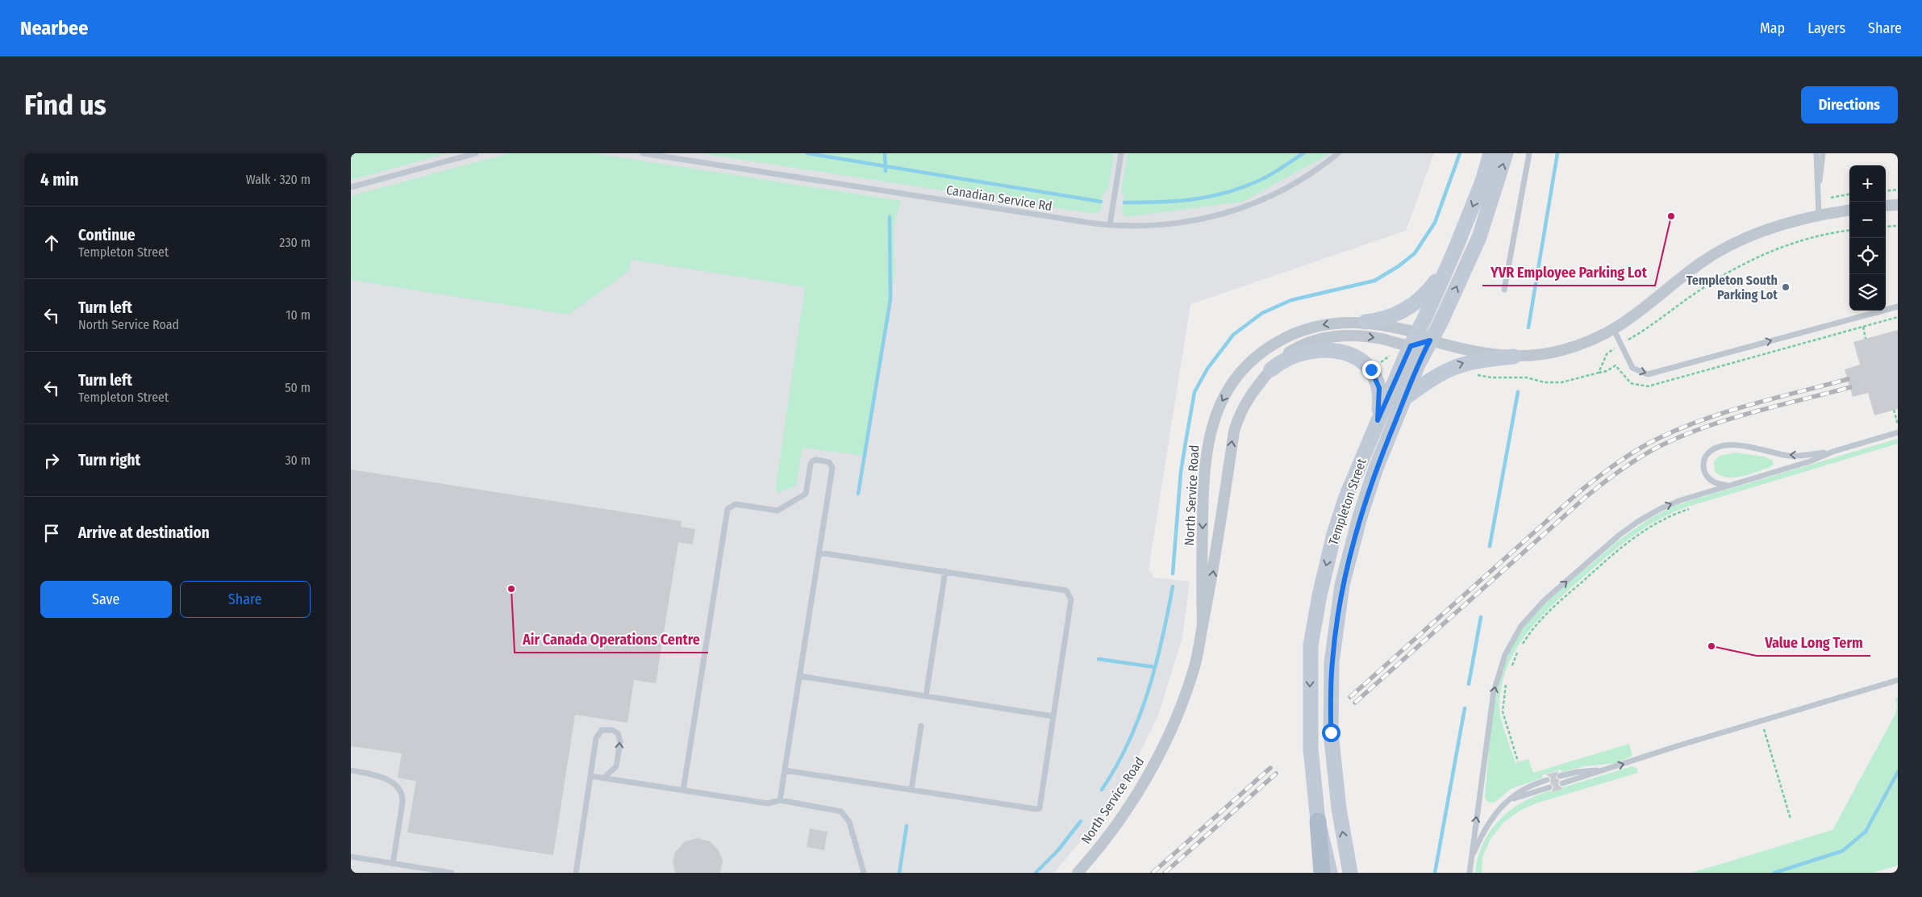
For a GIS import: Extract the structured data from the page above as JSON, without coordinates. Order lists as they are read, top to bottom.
{
  "streets": {
    "street": ["North Service Road", "Templeton Street"],
    "lane": ["Canadian Service Rd"]
  },
  "crossings": [
    ["North Service Road", "Templeton Street"]
  ],
  "places": [
    "YVR Employee Parking Lot",
    "Templeton South Parking Lot",
    "Air Canada Operations Centre",
    "Value Long Term"
  ],
  "page": {
    "header": "Nearbee",
    "nav": ["Map", "Layers", "Share"],
    "buttons": [
      "Directions",
      ["Save", "Share"]
    ],
    "title": "Find us",
    "heading": ["4 min", "Walk · 320 m"],
    "map_buttons": ["+", "−"],
    "list": [
      ["Continue", "Templeton Street", "230 m"],
      ["Turn left", "North Service Road", "10 m"],
      ["Turn left", "Templeton Street", "50 m"],
      ["Turn right", "30 m"],
      "Arrive at destination"
    ]
  }
}
